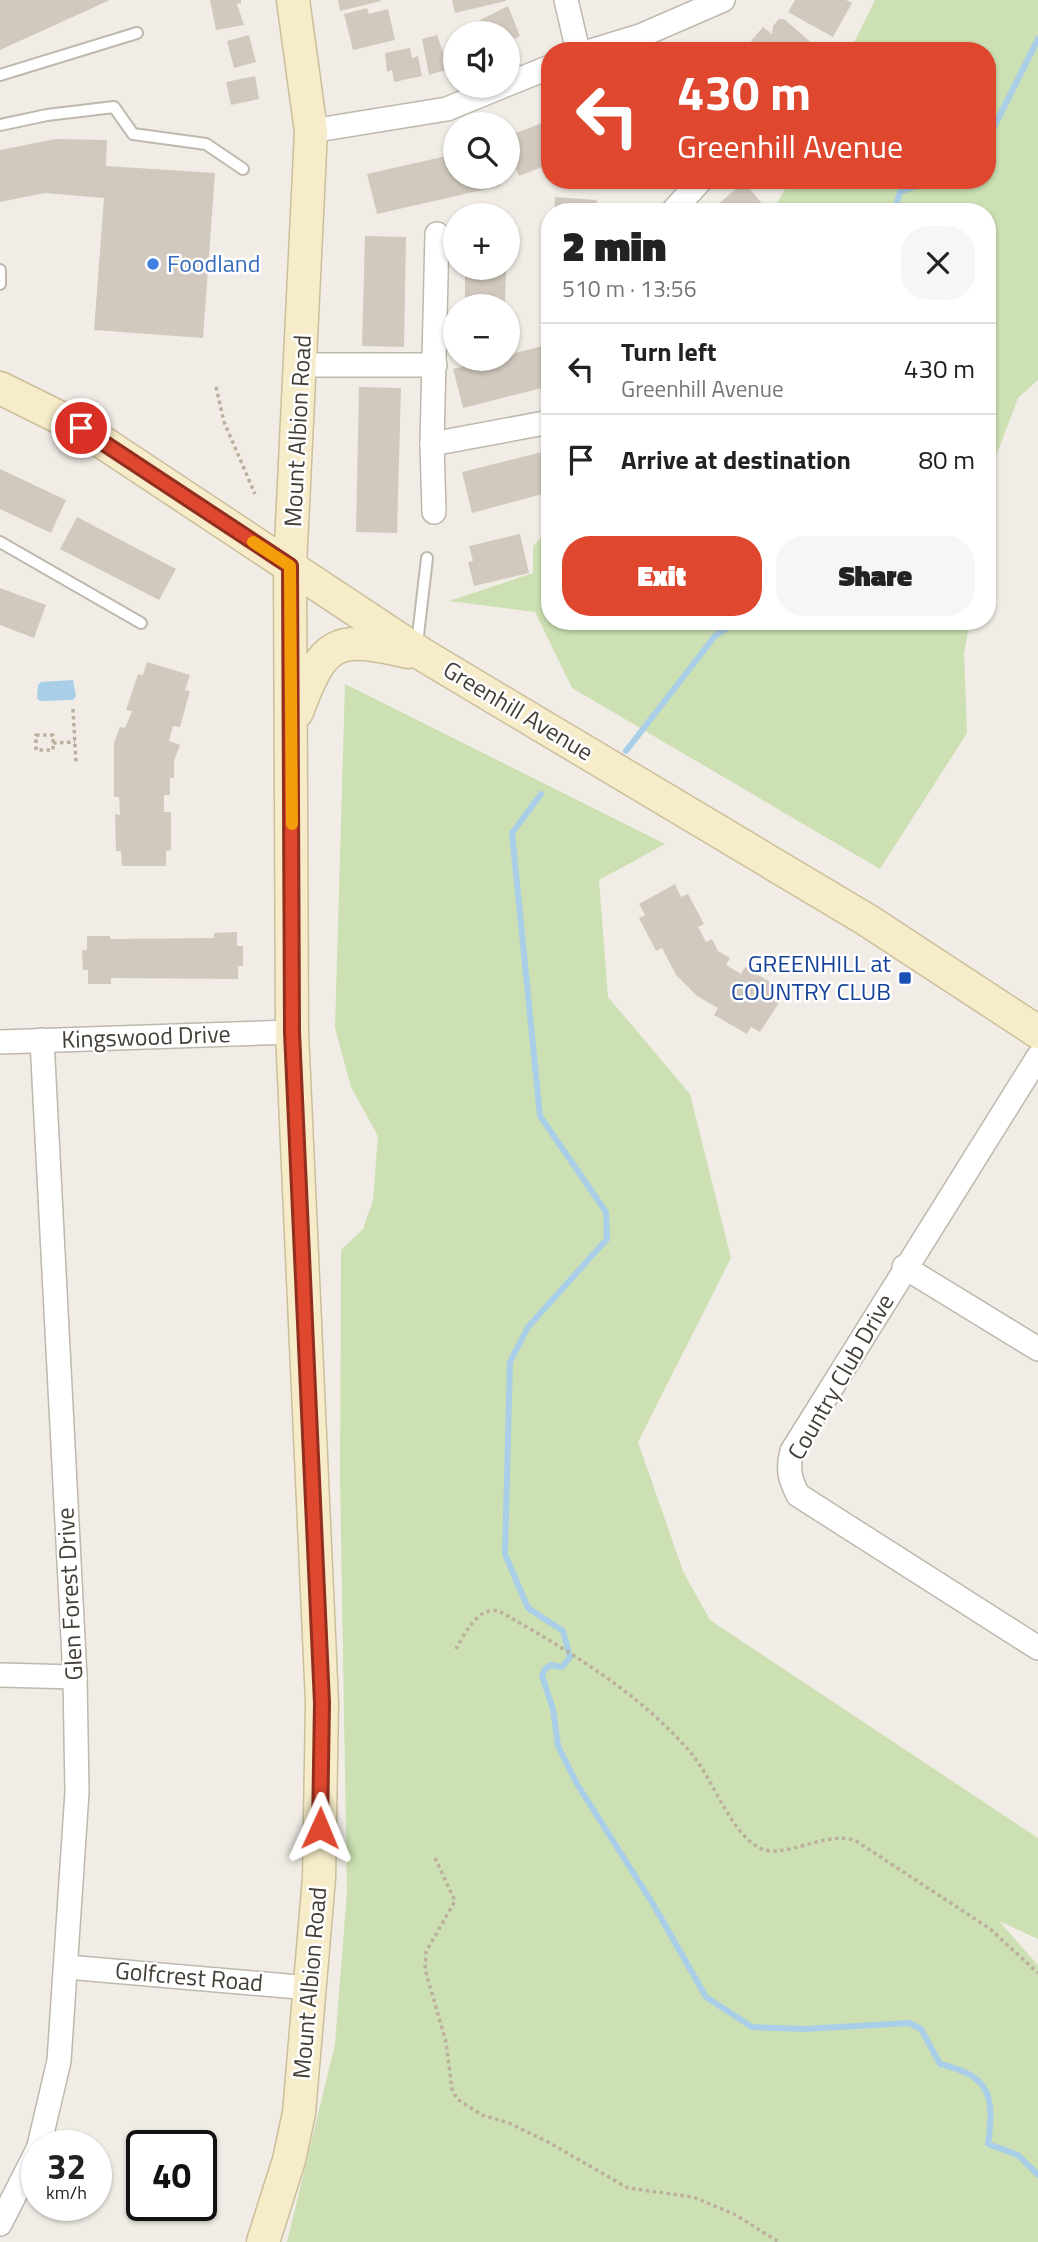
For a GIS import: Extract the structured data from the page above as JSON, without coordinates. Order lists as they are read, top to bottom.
{
  "streets": {
    "street": [
      "Mount Albion Road",
      "Greenhill Avenue",
      "Kingswood Drive",
      "Country Club Drive",
      "Glen Forest Drive",
      "Golfcrest Road"
    ]
  },
  "crossings": [
    ["Mount Albion Road", "Greenhill Avenue"],
    ["Mount Albion Road", "Kingswood Drive"],
    ["Mount Albion Road", "Golfcrest Road"],
    ["Kingswood Drive", "Glen Forest Drive"],
    ["Glen Forest Drive", "Golfcrest Road"]
  ],
  "places": {
    "other": ["Foodland"],
    "transit": ["GREENHILL at COUNTRY CLUB"]
  },
  "page": {
    "map_buttons": ["+", "−"],
    "turn": ["430 m", "Greenhill Avenue"],
    "heading": ["2 min", "510 m · 13:56"],
    "list": [
      {
        "name": "Turn left",
        "note": "Greenhill Avenue",
        "value": "430 m"
      },
      {
        "name": "Arrive at destination",
        "value": "80 m"
      }
    ],
    "buttons": ["Exit", "Share"],
    "speed": "32 km/h",
    "limit": "40"
  }
}
